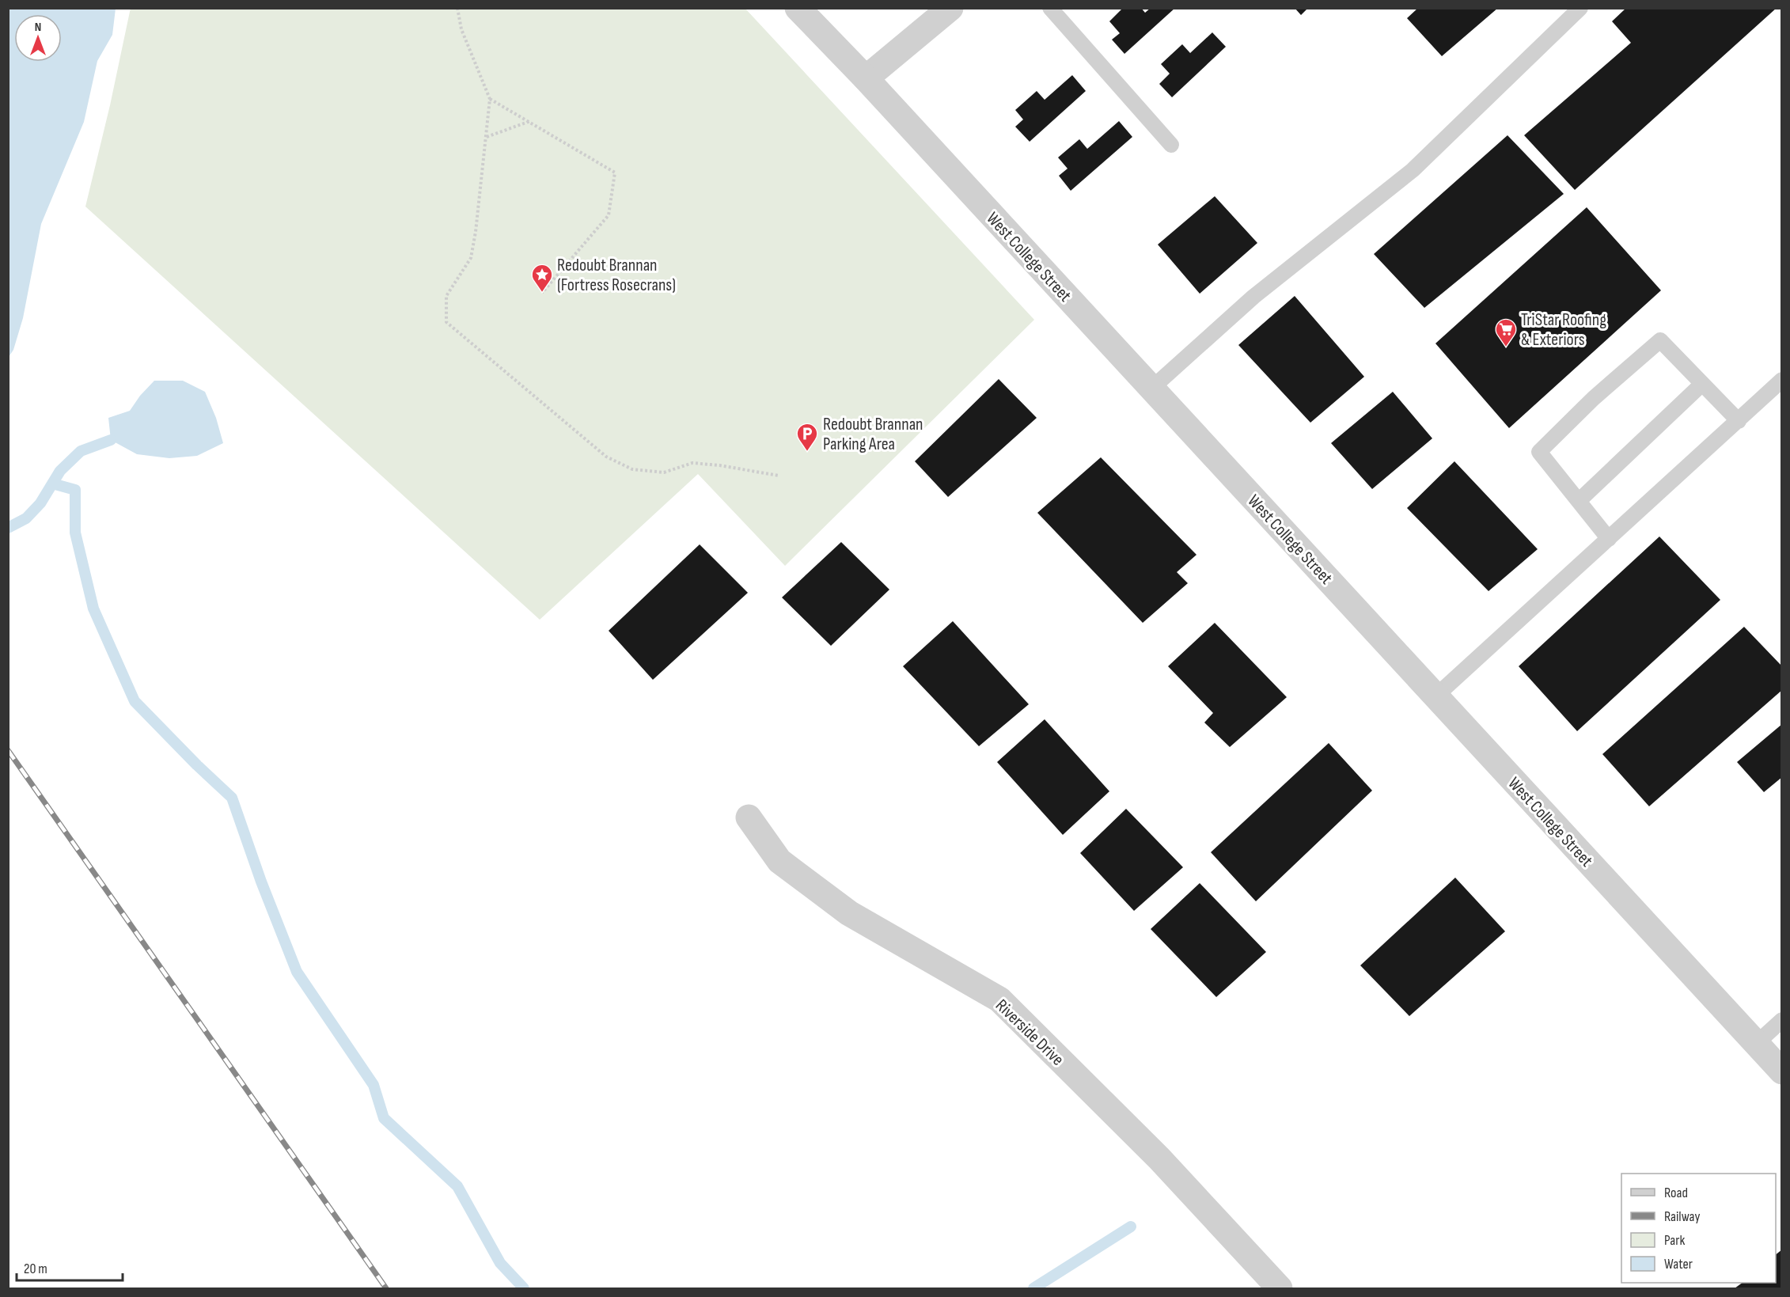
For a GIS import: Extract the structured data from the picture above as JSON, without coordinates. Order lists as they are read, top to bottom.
{
  "streets": {
    "street": ["West College Street", "Riverside Drive"]
  },
  "places": {
    "place": ["Redoubt Brannan (Fortress Rosecrans)"],
    "supermarket": ["TriStar Roofing & Exteriors"],
    "parking": ["Redoubt Brannan Parking Area"]
  },
  "legend": [
    "Road",
    "Railway",
    "Park",
    "Water"
  ],
  "scale_bar": "20 m",
  "north": "top"
}
